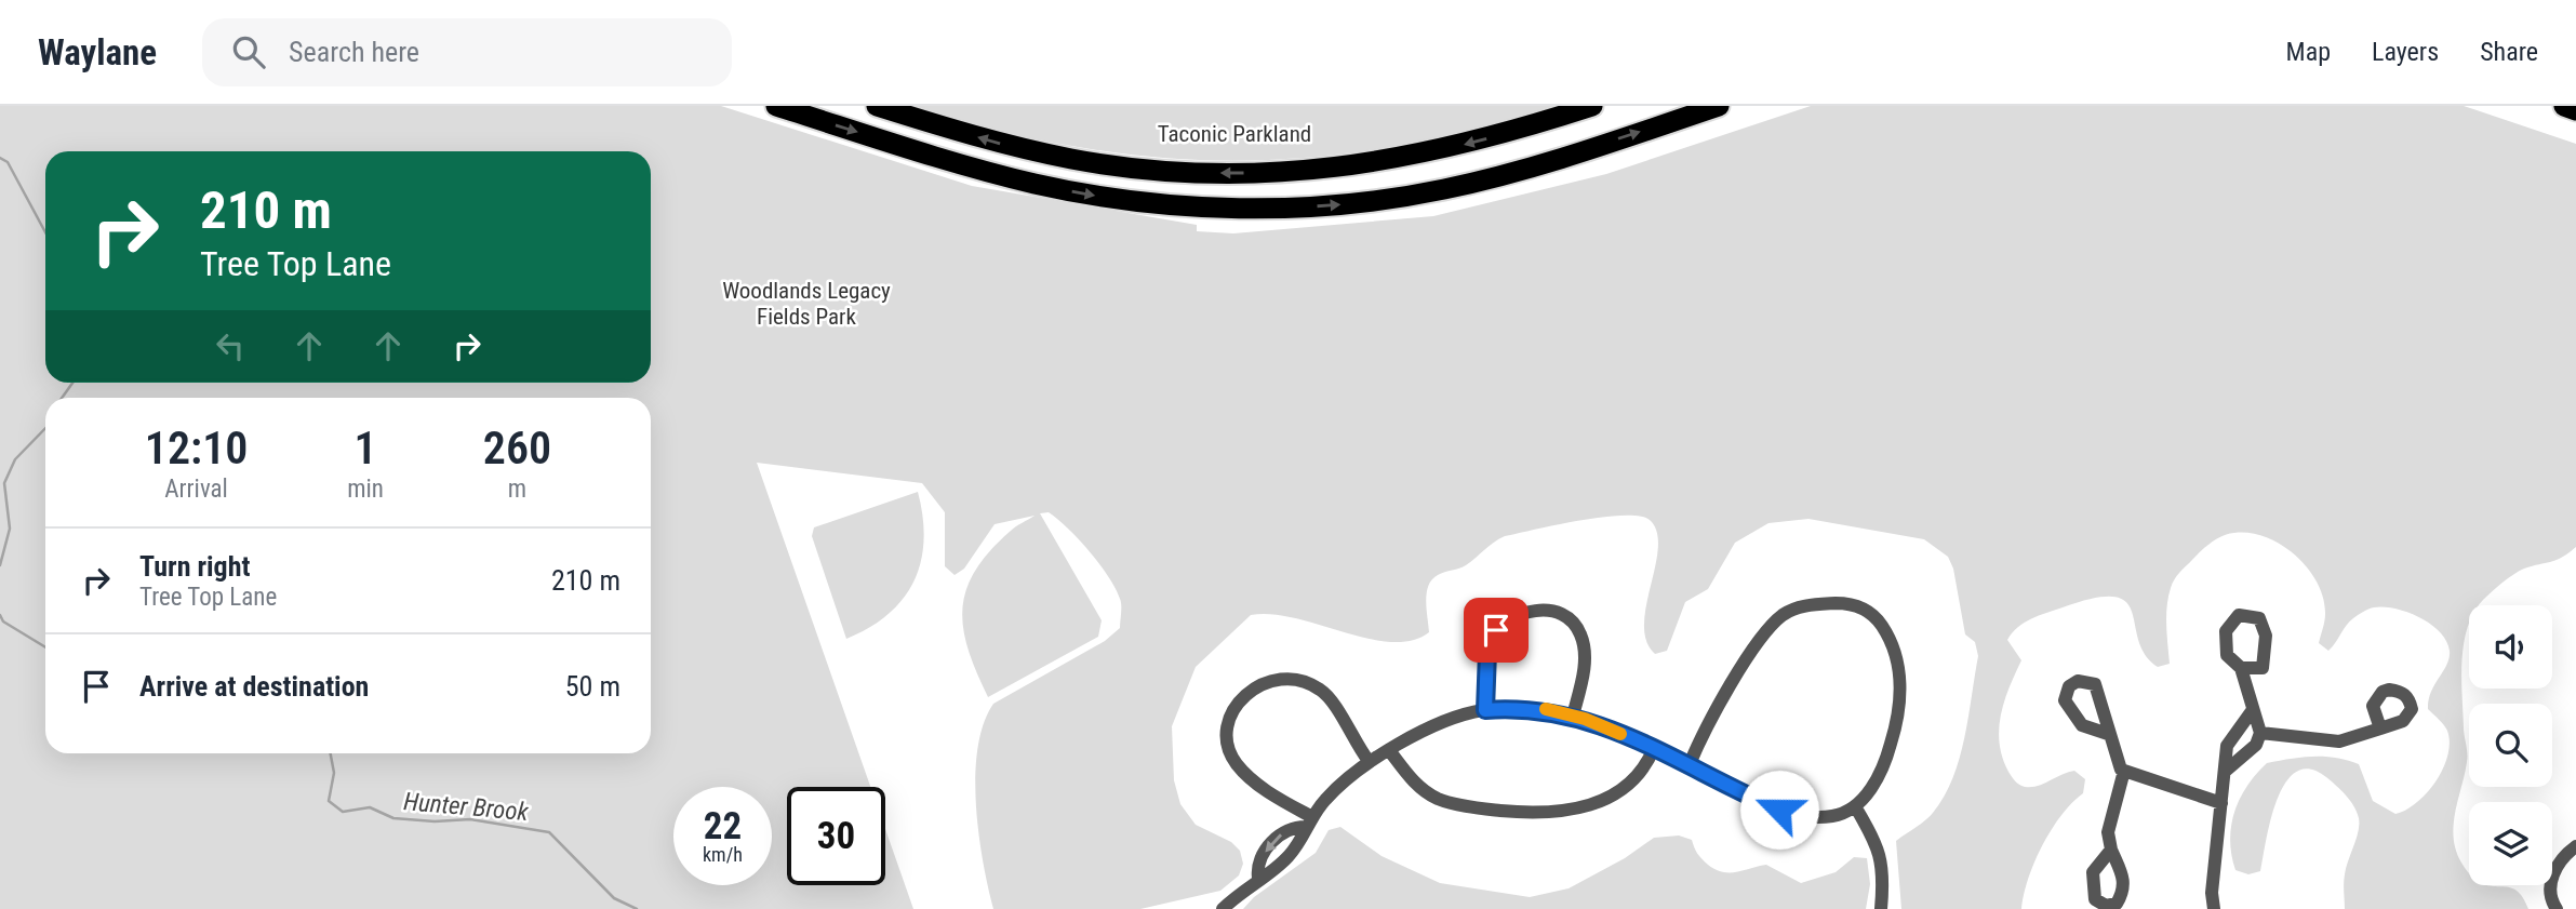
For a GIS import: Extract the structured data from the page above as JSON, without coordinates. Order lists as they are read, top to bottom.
{
  "water": ["Hunter Brook"],
  "parks": ["Taconic Parkland", "Woodlands Legacy Fields Park"],
  "page": {
    "header": "Waylane",
    "search": "Search here",
    "nav": ["Map", "Layers", "Share"],
    "turn": ["210 m", "Tree Top Lane"],
    "eta": [
      "12:10",
      "Arrival",
      "1",
      "min",
      "260",
      "m"
    ],
    "list": [
      {
        "name": "Turn right",
        "note": "Tree Top Lane",
        "value": "210 m"
      },
      {
        "name": "Arrive at destination",
        "value": "50 m"
      }
    ],
    "speed": "22 km/h",
    "limit": "30"
  }
}
